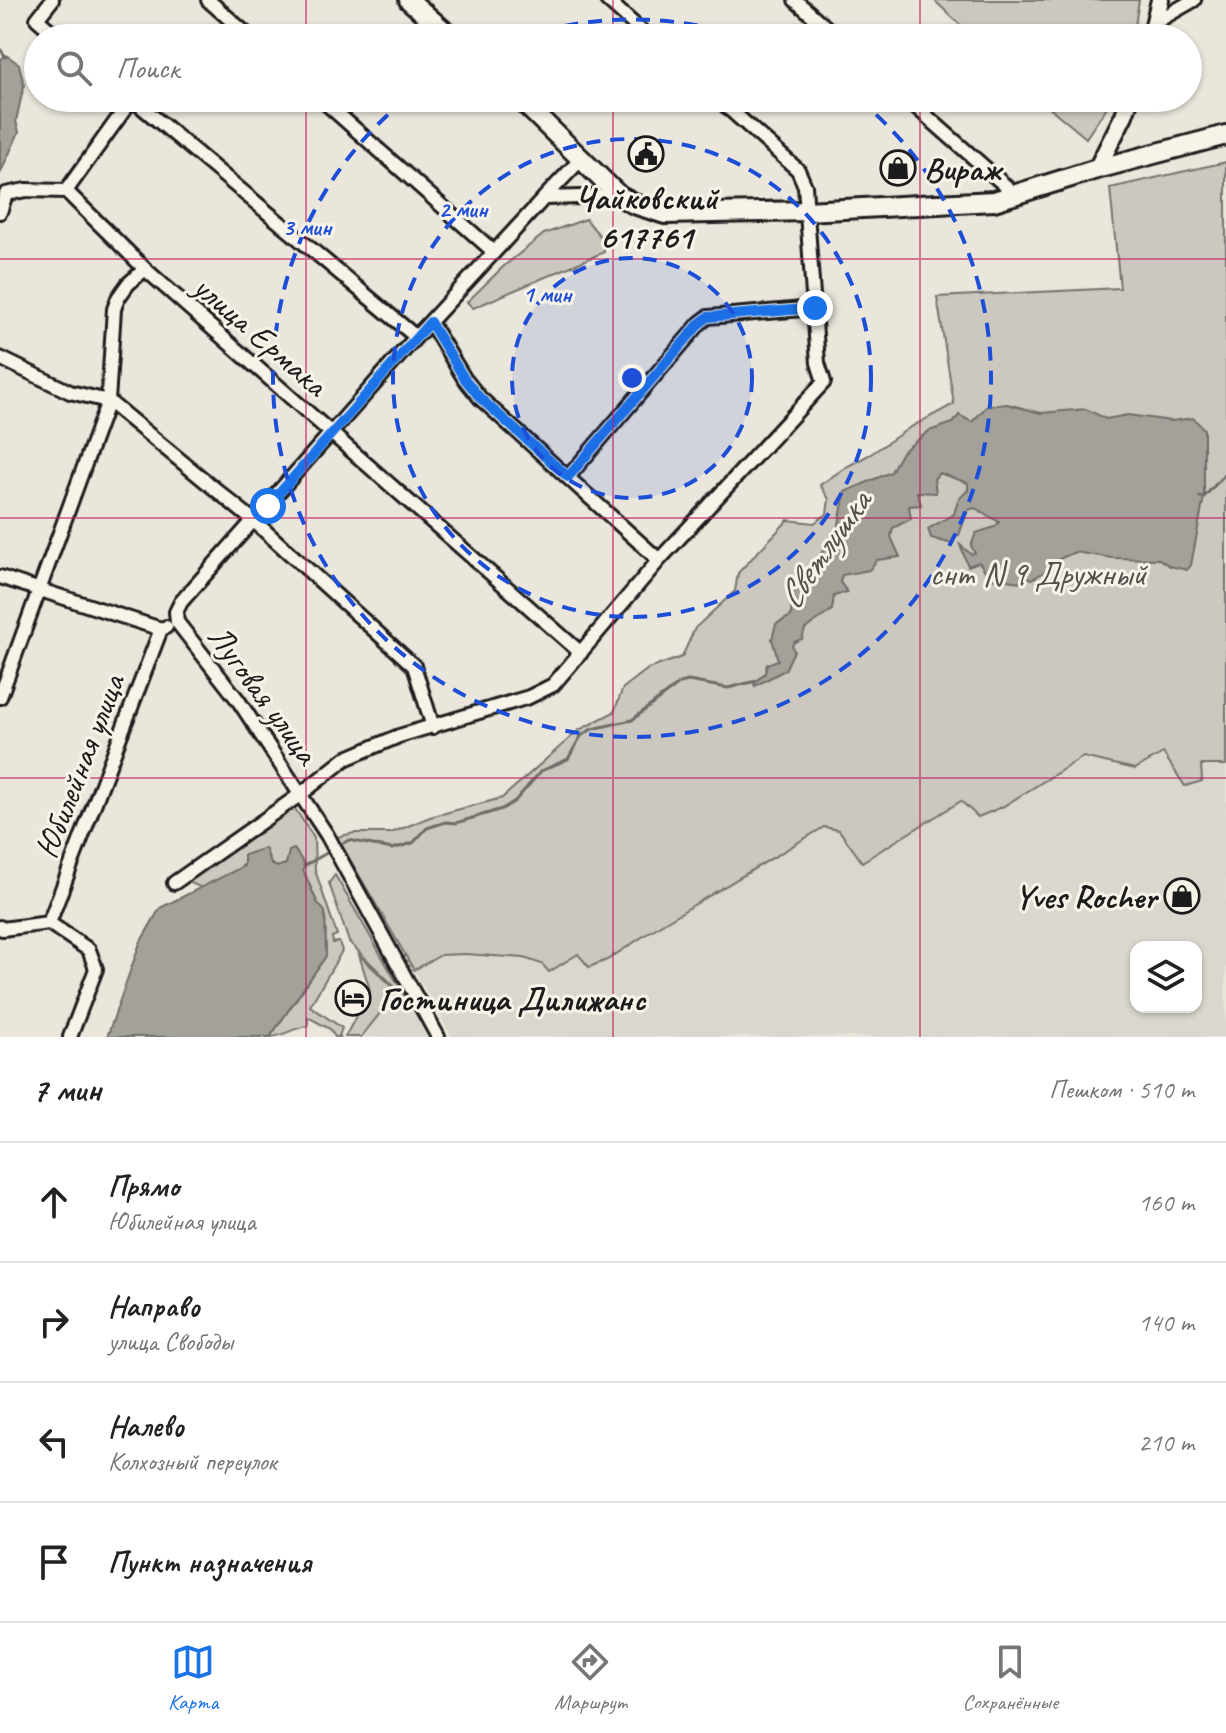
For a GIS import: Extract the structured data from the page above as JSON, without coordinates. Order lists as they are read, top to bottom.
{
  "streets": {
    "street": ["улица Ермака", "Луговая улица", "Юбилейная улица"]
  },
  "crossings": [
    ["Луговая улица", "Юбилейная улица"]
  ],
  "water": ["Светлушка"],
  "parks": ["снт N 9 Дружный"],
  "places": {
    "public building": ["Чайковский 617761"],
    "shop": ["Вираж", "Yves Rocher"],
    "hotel": ["Гостиница Дилижанс"]
  },
  "page": {
    "search": "Поиск",
    "heading": ["7 мин", "Пешком · 510 m"],
    "list": [
      ["Прямо", "Юбилейная улица", "160 m"],
      ["Направо", "улица Свободы", "140 m"],
      ["Налево", "Колхозный переулок", "210 m"],
      "Пункт назначения"
    ],
    "nav": ["Карта", "Маршрут", "Сохранённые"]
  },
  "rings": ["2 мин", "3 мин", "1 мин"]
}
